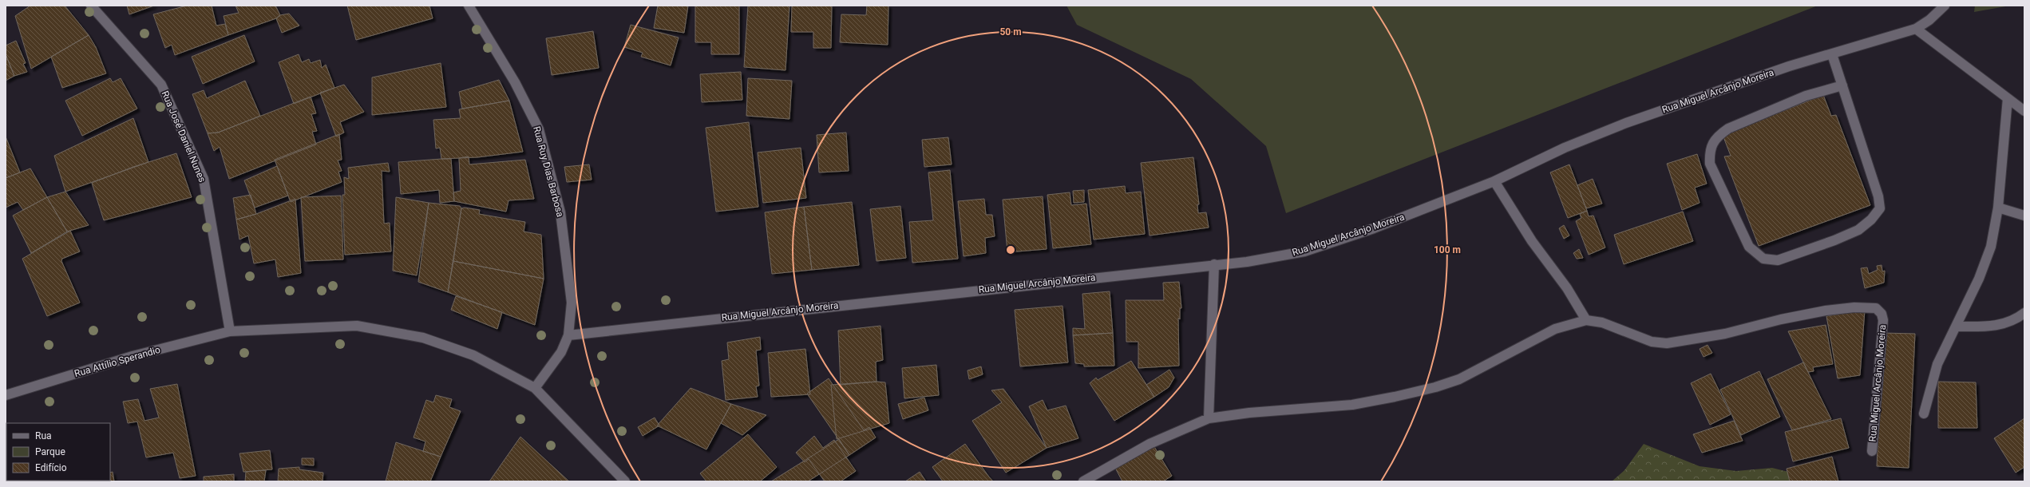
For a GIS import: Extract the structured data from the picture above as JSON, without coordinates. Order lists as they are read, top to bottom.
{
  "streets": {
    "street": [
      "Rua Miguel Arcânjo Moreira",
      "Rua José Daniel Nunes",
      "Rua Ruy Dias Barbosa",
      "Rua Attílio Sperandio"
    ]
  },
  "crossings": [
    ["Rua Miguel Arcânjo Moreira", "Rua Ruy Dias Barbosa"],
    ["Rua José Daniel Nunes", "Rua Attílio Sperandio"],
    ["Rua Ruy Dias Barbosa", "Rua Attílio Sperandio"]
  ],
  "legend": ["Rua", "Parque", "Edifício"],
  "rings": ["50 m", "100 m"]
}
